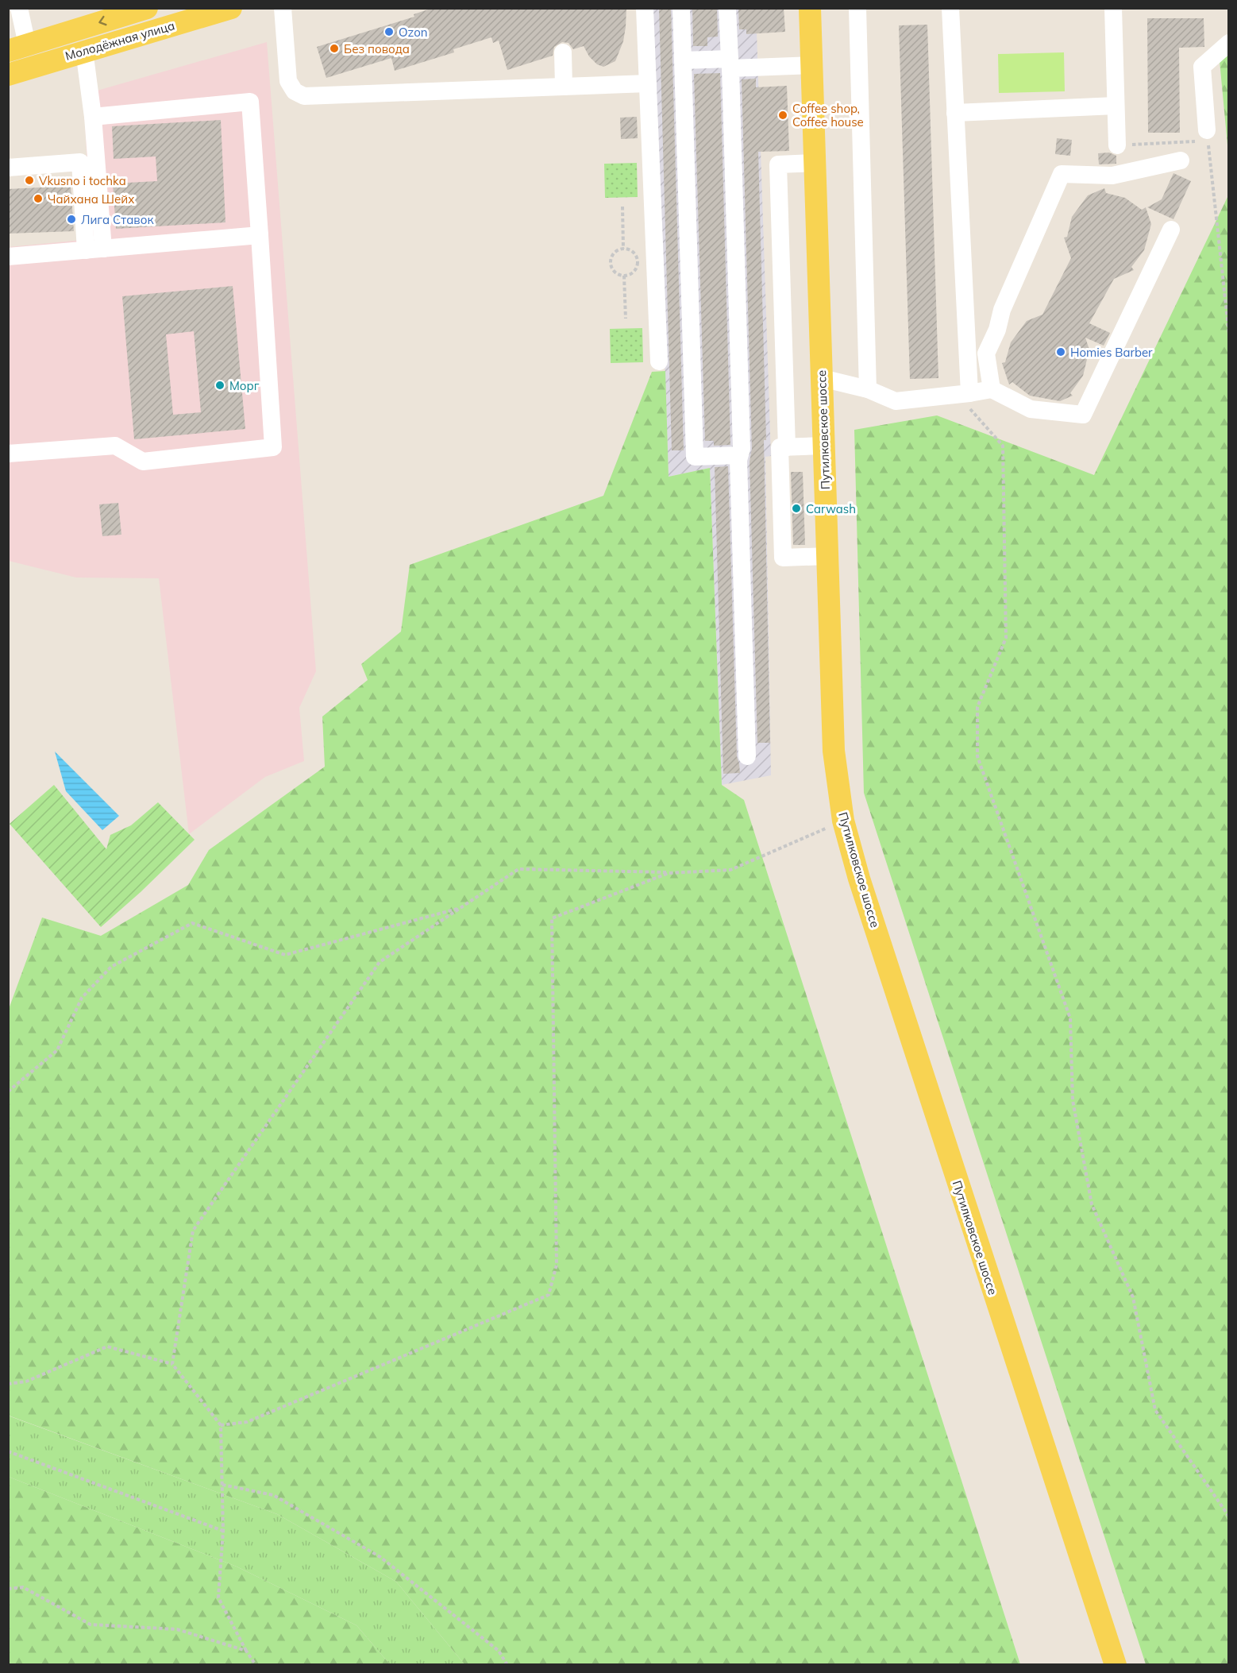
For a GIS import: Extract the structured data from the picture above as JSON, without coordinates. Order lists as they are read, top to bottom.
{
  "streets": {
    "main road": ["Молодёжная улица", "Путилковское шоссе"]
  },
  "places": [
    "Ozon",
    "Без повода",
    "Coffee shop, Coffee house",
    "Vkusno i tochka",
    "Чайхана Шейх",
    "Лига Ставок",
    "Homies Barber",
    "Морг",
    "Carwash"
  ]
}
